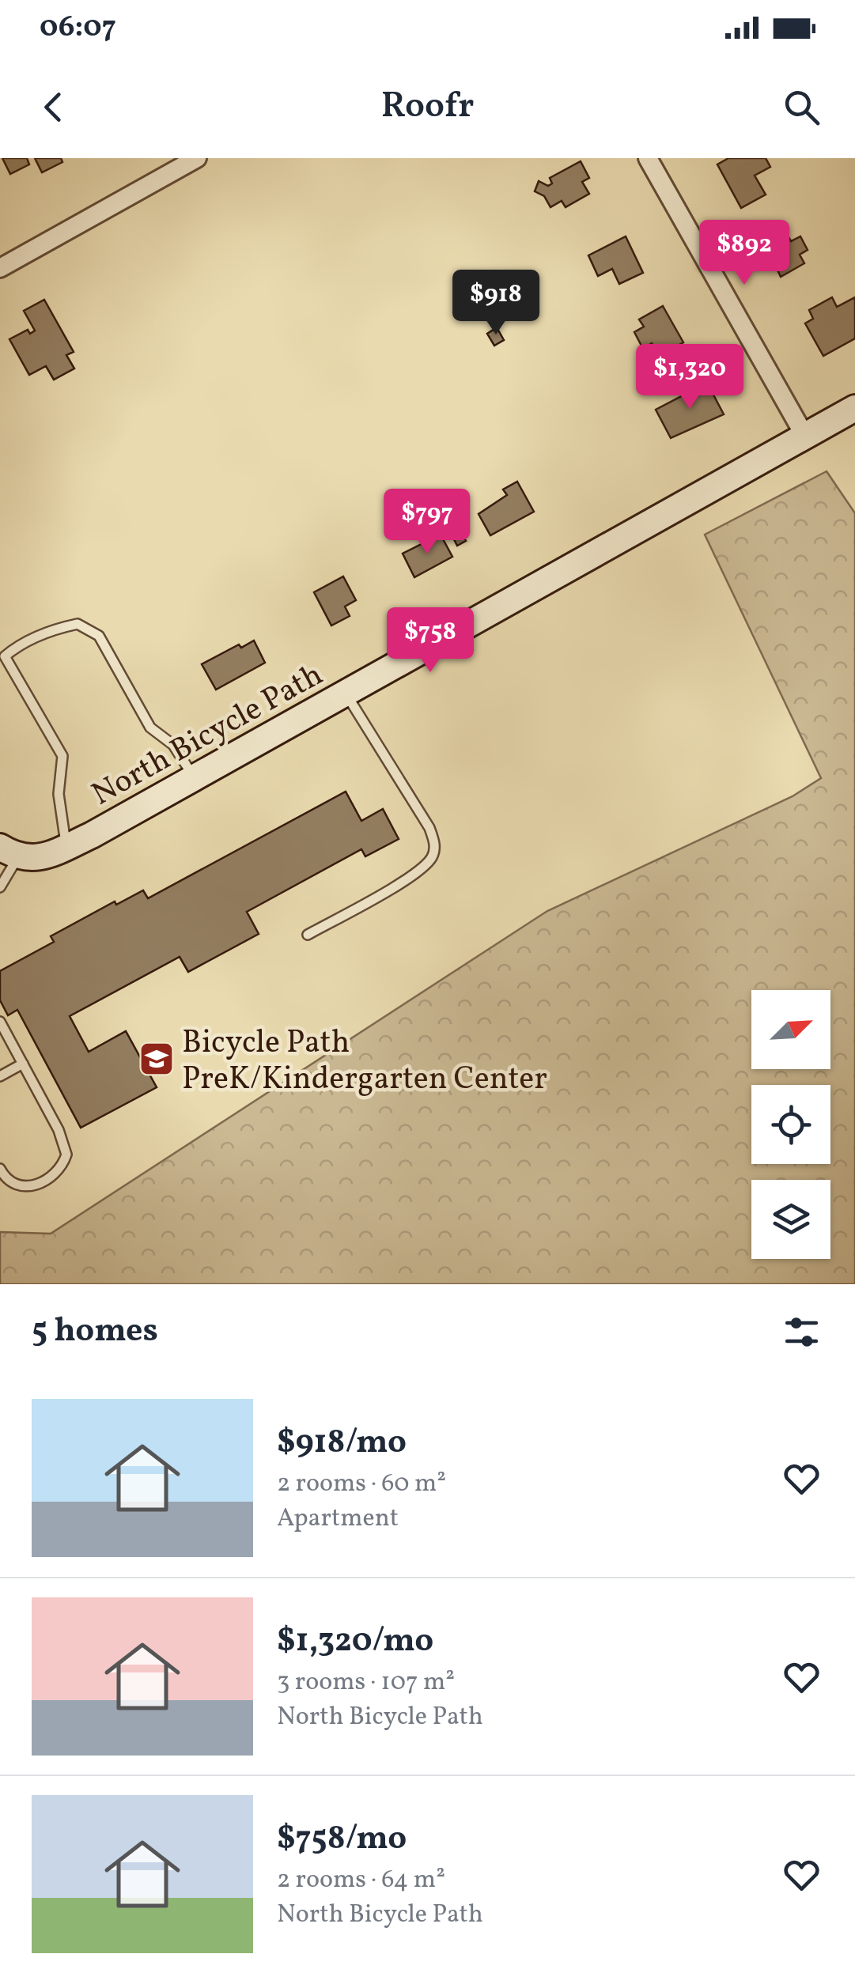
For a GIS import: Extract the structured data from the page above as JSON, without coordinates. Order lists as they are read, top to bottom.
{
  "streets": {
    "street": ["North Bicycle Path"]
  },
  "places": {
    "school or university": ["Bicycle Path PreK/Kindergarten Center"]
  },
  "north": "top right",
  "page": {
    "status": "06:07",
    "header": "Roofr",
    "price": [
      "$892",
      "$918",
      "$1,320",
      "$797",
      "$758"
    ],
    "heading": "5 homes",
    "list": [
      {
        "name": "$918/mo",
        "note": "2 rooms · 60 m² · Apartment"
      },
      {
        "name": "$1,320/mo",
        "note": "3 rooms · 107 m² · North Bicycle Path"
      },
      {
        "name": "$758/mo",
        "note": "2 rooms · 64 m² · North Bicycle Path"
      }
    ]
  }
}
